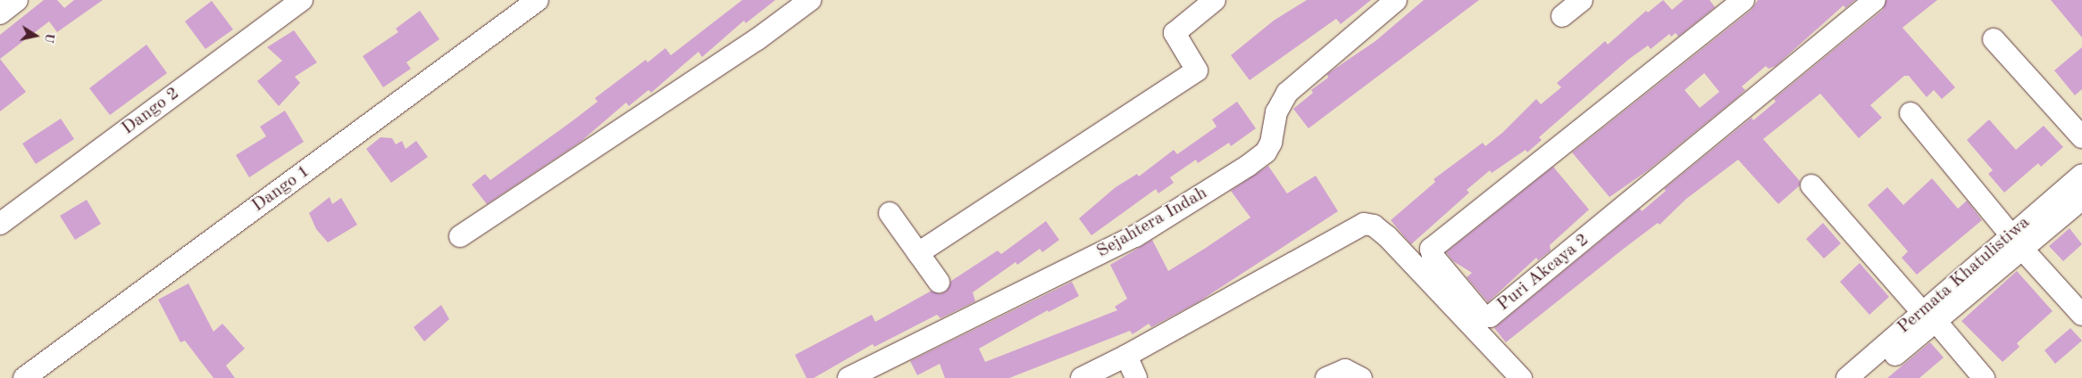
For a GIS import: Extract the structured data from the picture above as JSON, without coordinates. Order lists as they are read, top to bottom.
{
  "streets": {
    "street": [
      "Dango 2",
      "Dango 1",
      "Sejahtera Indah",
      "Puri Akcaya 2",
      "Permata Khatulistiwa"
    ]
  },
  "north": "right"
}
